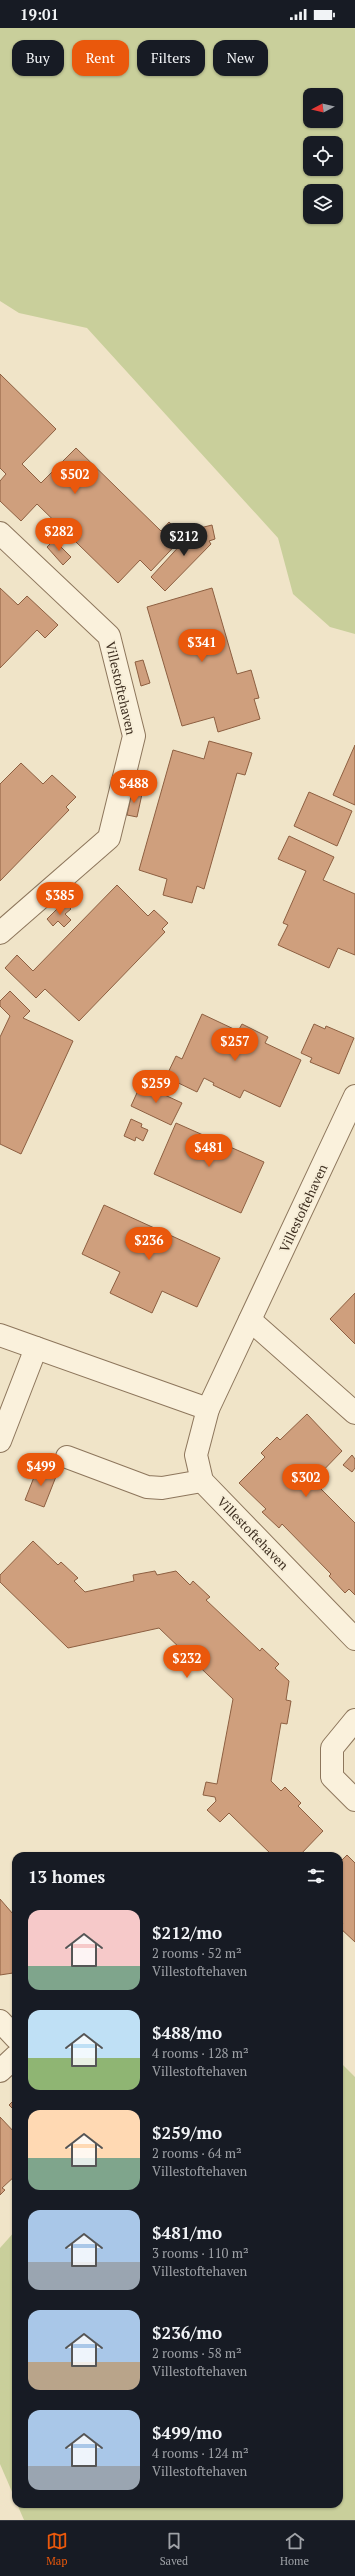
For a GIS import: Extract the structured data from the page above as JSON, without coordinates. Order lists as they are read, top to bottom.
{
  "streets": {
    "street": ["Villestoftehaven"]
  },
  "north": "left",
  "page": {
    "status": "19:01",
    "chip": [
      "Buy",
      "Rent",
      "Filters",
      "New"
    ],
    "price": [
      "$502",
      "$282",
      "$212",
      "$341",
      "$488",
      "$385",
      "$257",
      "$259",
      "$481",
      "$236",
      "$499",
      "$302",
      "$232"
    ],
    "heading": "13 homes",
    "list": [
      {
        "name": "$212/mo",
        "note": "2 rooms · 52 m² · Villestoftehaven"
      },
      {
        "name": "$488/mo",
        "note": "4 rooms · 128 m² · Villestoftehaven"
      },
      {
        "name": "$259/mo",
        "note": "2 rooms · 64 m² · Villestoftehaven"
      },
      {
        "name": "$481/mo",
        "note": "3 rooms · 110 m² · Villestoftehaven"
      },
      {
        "name": "$236/mo",
        "note": "2 rooms · 58 m² · Villestoftehaven"
      },
      {
        "name": "$499/mo",
        "note": "4 rooms · 124 m² · Villestoftehaven"
      }
    ],
    "tabs": ["Map", "Saved", "Home"]
  }
}
